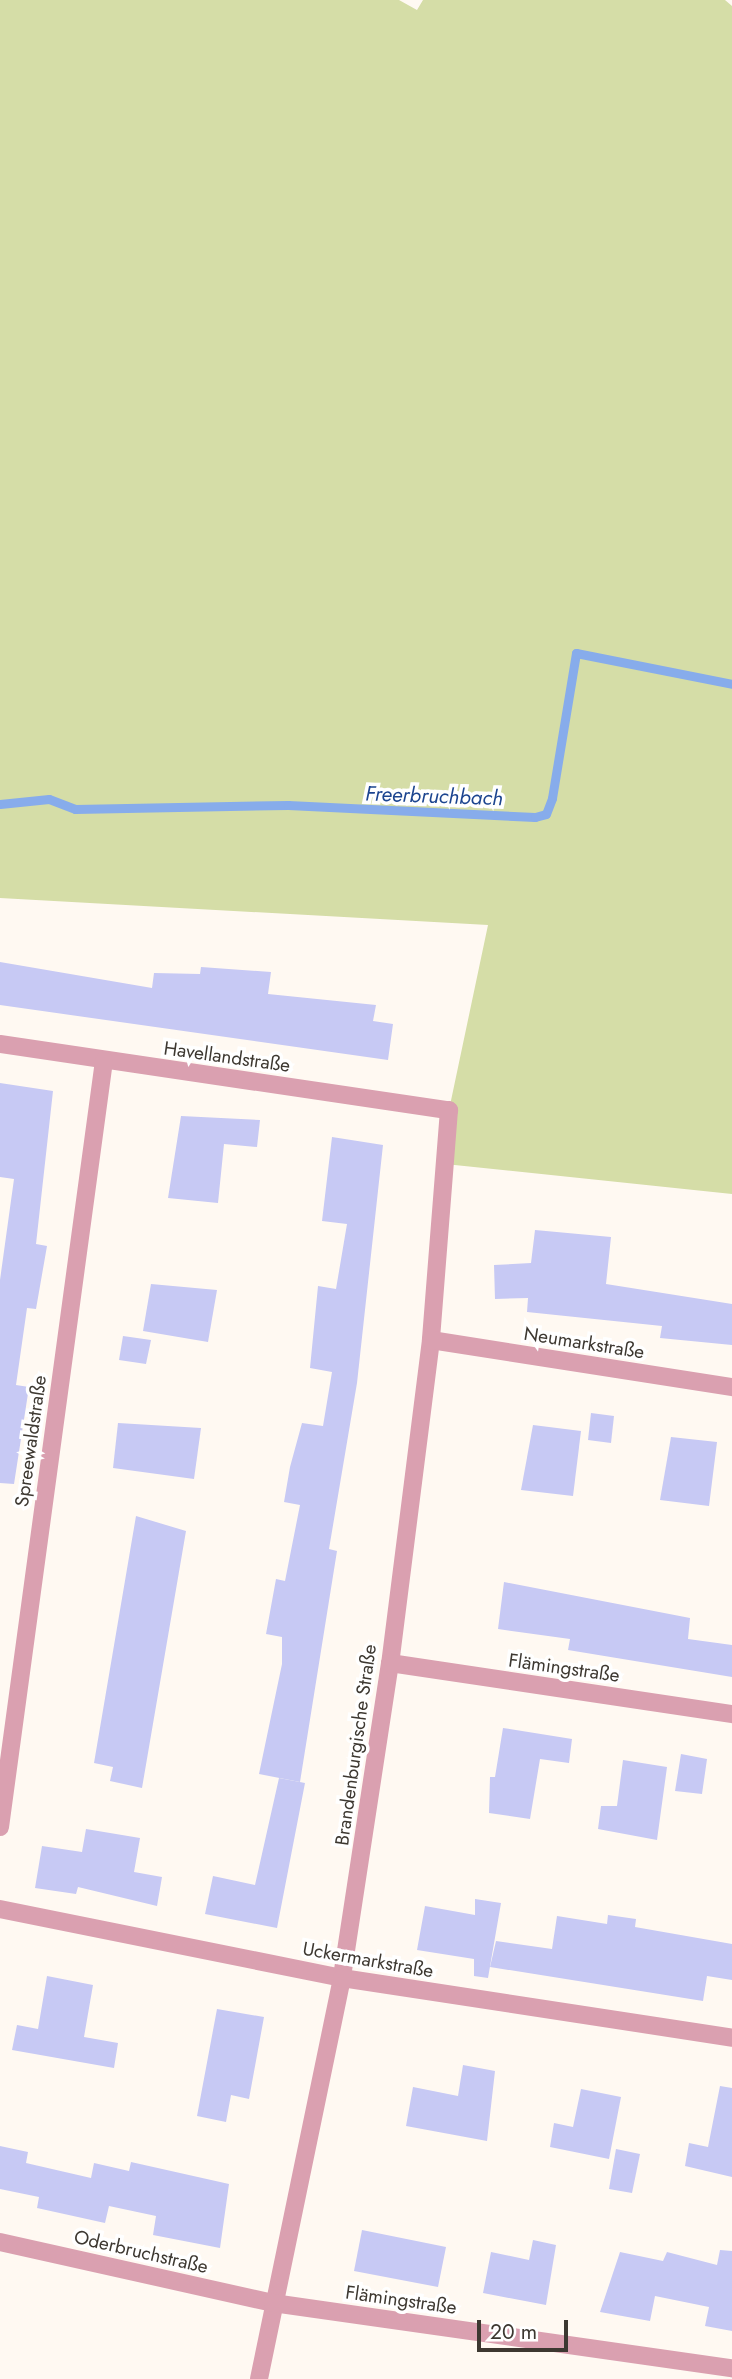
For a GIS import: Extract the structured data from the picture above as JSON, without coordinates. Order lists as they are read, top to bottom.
{
  "streets": {
    "street": [
      "Havellandstraße",
      "Neumarkstraße",
      "Spreewaldstraße",
      "Flämingstraße",
      "Brandenburgische Straße",
      "Uckermarkstraße",
      "Oderbruchstraße"
    ]
  },
  "crossings": [
    ["Havellandstraße", "Spreewaldstraße"],
    ["Havellandstraße", "Brandenburgische Straße"],
    ["Neumarkstraße", "Brandenburgische Straße"],
    ["Flämingstraße", "Brandenburgische Straße"],
    ["Flämingstraße", "Oderbruchstraße"],
    ["Brandenburgische Straße", "Uckermarkstraße"],
    ["Brandenburgische Straße", "Oderbruchstraße"]
  ],
  "water": ["Freerbruchbach"],
  "scale_bar": "20 m"
}
